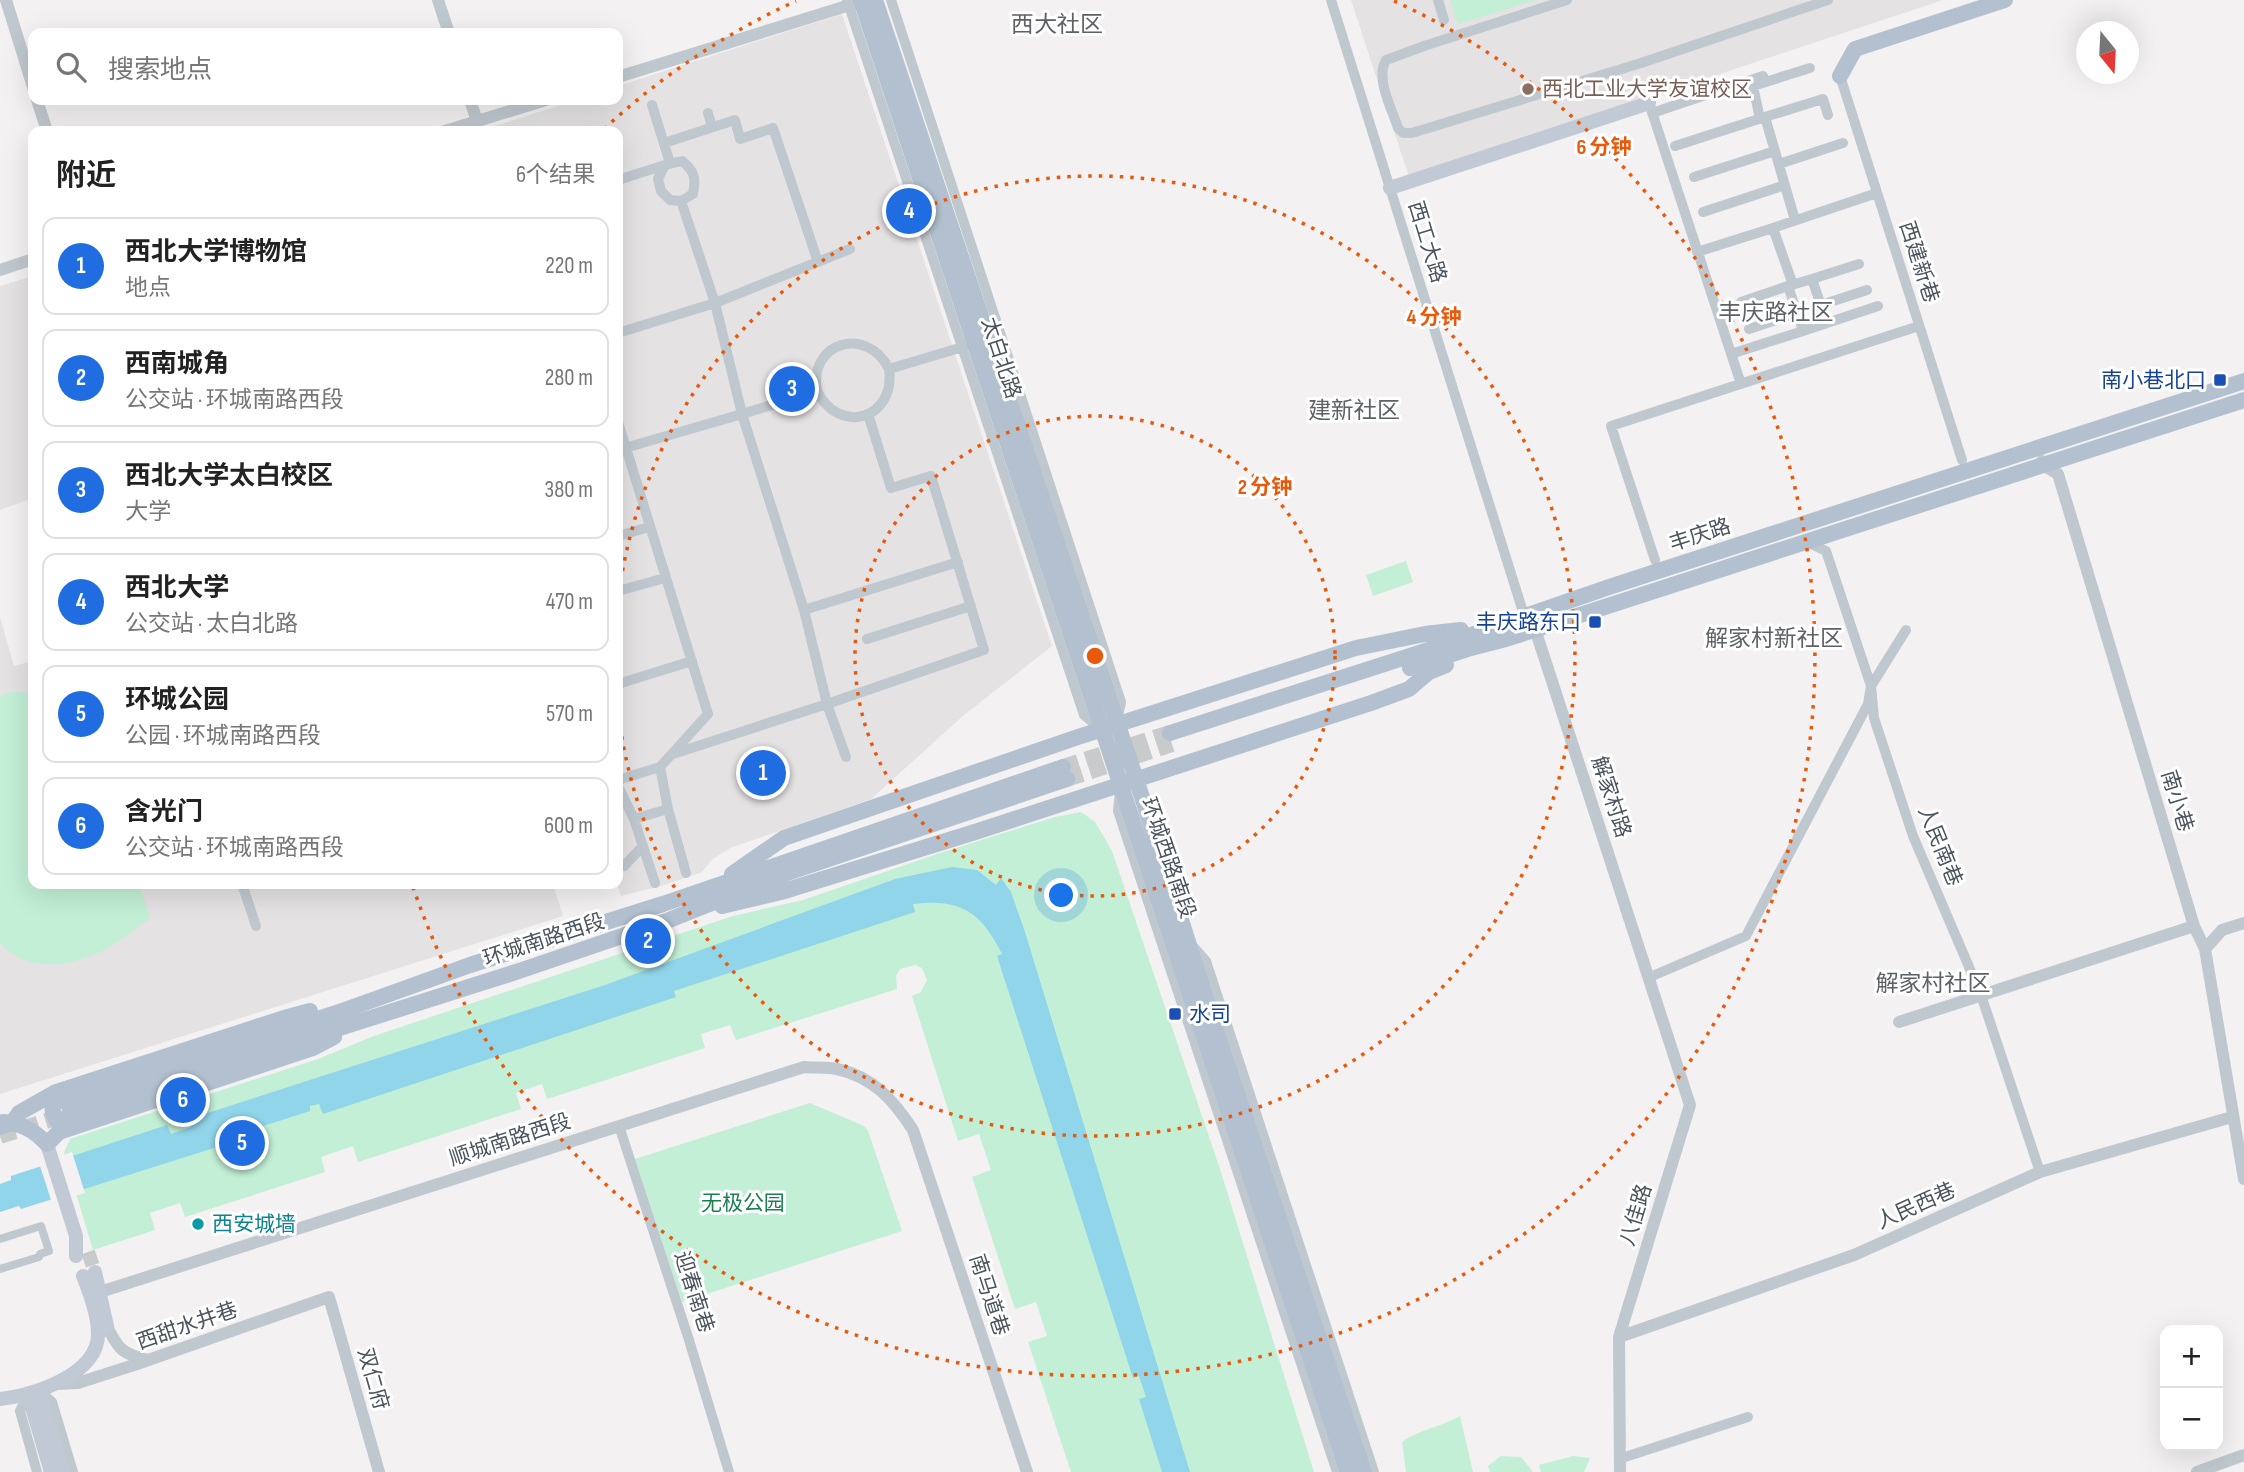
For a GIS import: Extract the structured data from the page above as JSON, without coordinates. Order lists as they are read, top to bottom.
{
  "streets": {
    "main road": [
      "太白北路",
      "丰庆路",
      "环城西路南段",
      "环城南路西段"
    ],
    "street": [
      "西工大路",
      "西建新巷",
      "解家村路",
      "南小巷",
      "人民南巷",
      "顺城南路西段",
      "人民西巷",
      "八佳路",
      "迎春南巷",
      "南马道巷",
      "西甜水井巷",
      "双仁府"
    ]
  },
  "crossings": [
    ["西工大路", "丰庆路"],
    ["太白北路", "环城西路南段"],
    ["丰庆路", "解家村路"],
    ["丰庆路", "南小巷"],
    ["丰庆路", "人民南巷"],
    ["解家村路", "八佳路"],
    ["南小巷", "人民西巷"],
    ["人民南巷", "人民西巷"],
    ["顺城南路西段", "迎春南巷"],
    ["顺城南路西段", "南马道巷"],
    ["人民西巷", "八佳路"],
    ["西甜水井巷", "双仁府"]
  ],
  "districts": [
    "西大社区",
    "丰庆路社区",
    "建新社区",
    "解家村新社区",
    "解家村社区"
  ],
  "parks": ["无极公园"],
  "places": {
    "other": ["西北工业大学友谊校区", "西安城墙"],
    "transit": ["南小巷北口", "丰庆路东口", "水司"]
  },
  "north": "bottom",
  "page": {
    "search": "搜索地点",
    "heading": ["附近", "6个结果"],
    "pins": [
      "4",
      "3",
      "1",
      "2",
      "6",
      "5"
    ],
    "list": [
      {
        "mark": "1",
        "name": "西北大学博物馆",
        "note": "地点",
        "value": "220 m"
      },
      {
        "mark": "2",
        "name": "西南城角",
        "note": "公交站 · 环城南路西段",
        "value": "280 m"
      },
      {
        "mark": "3",
        "name": "西北大学太白校区",
        "note": "大学",
        "value": "380 m"
      },
      {
        "mark": "4",
        "name": "西北大学",
        "note": "公交站 · 太白北路",
        "value": "470 m"
      },
      {
        "mark": "5",
        "name": "环城公园",
        "note": "公园 · 环城南路西段",
        "value": "570 m"
      },
      {
        "mark": "6",
        "name": "含光门",
        "note": "公交站 · 环城南路西段",
        "value": "600 m"
      }
    ],
    "map_buttons": ["+", "−"]
  },
  "rings": ["6 分钟", "4 分钟", "2 分钟"]
}
